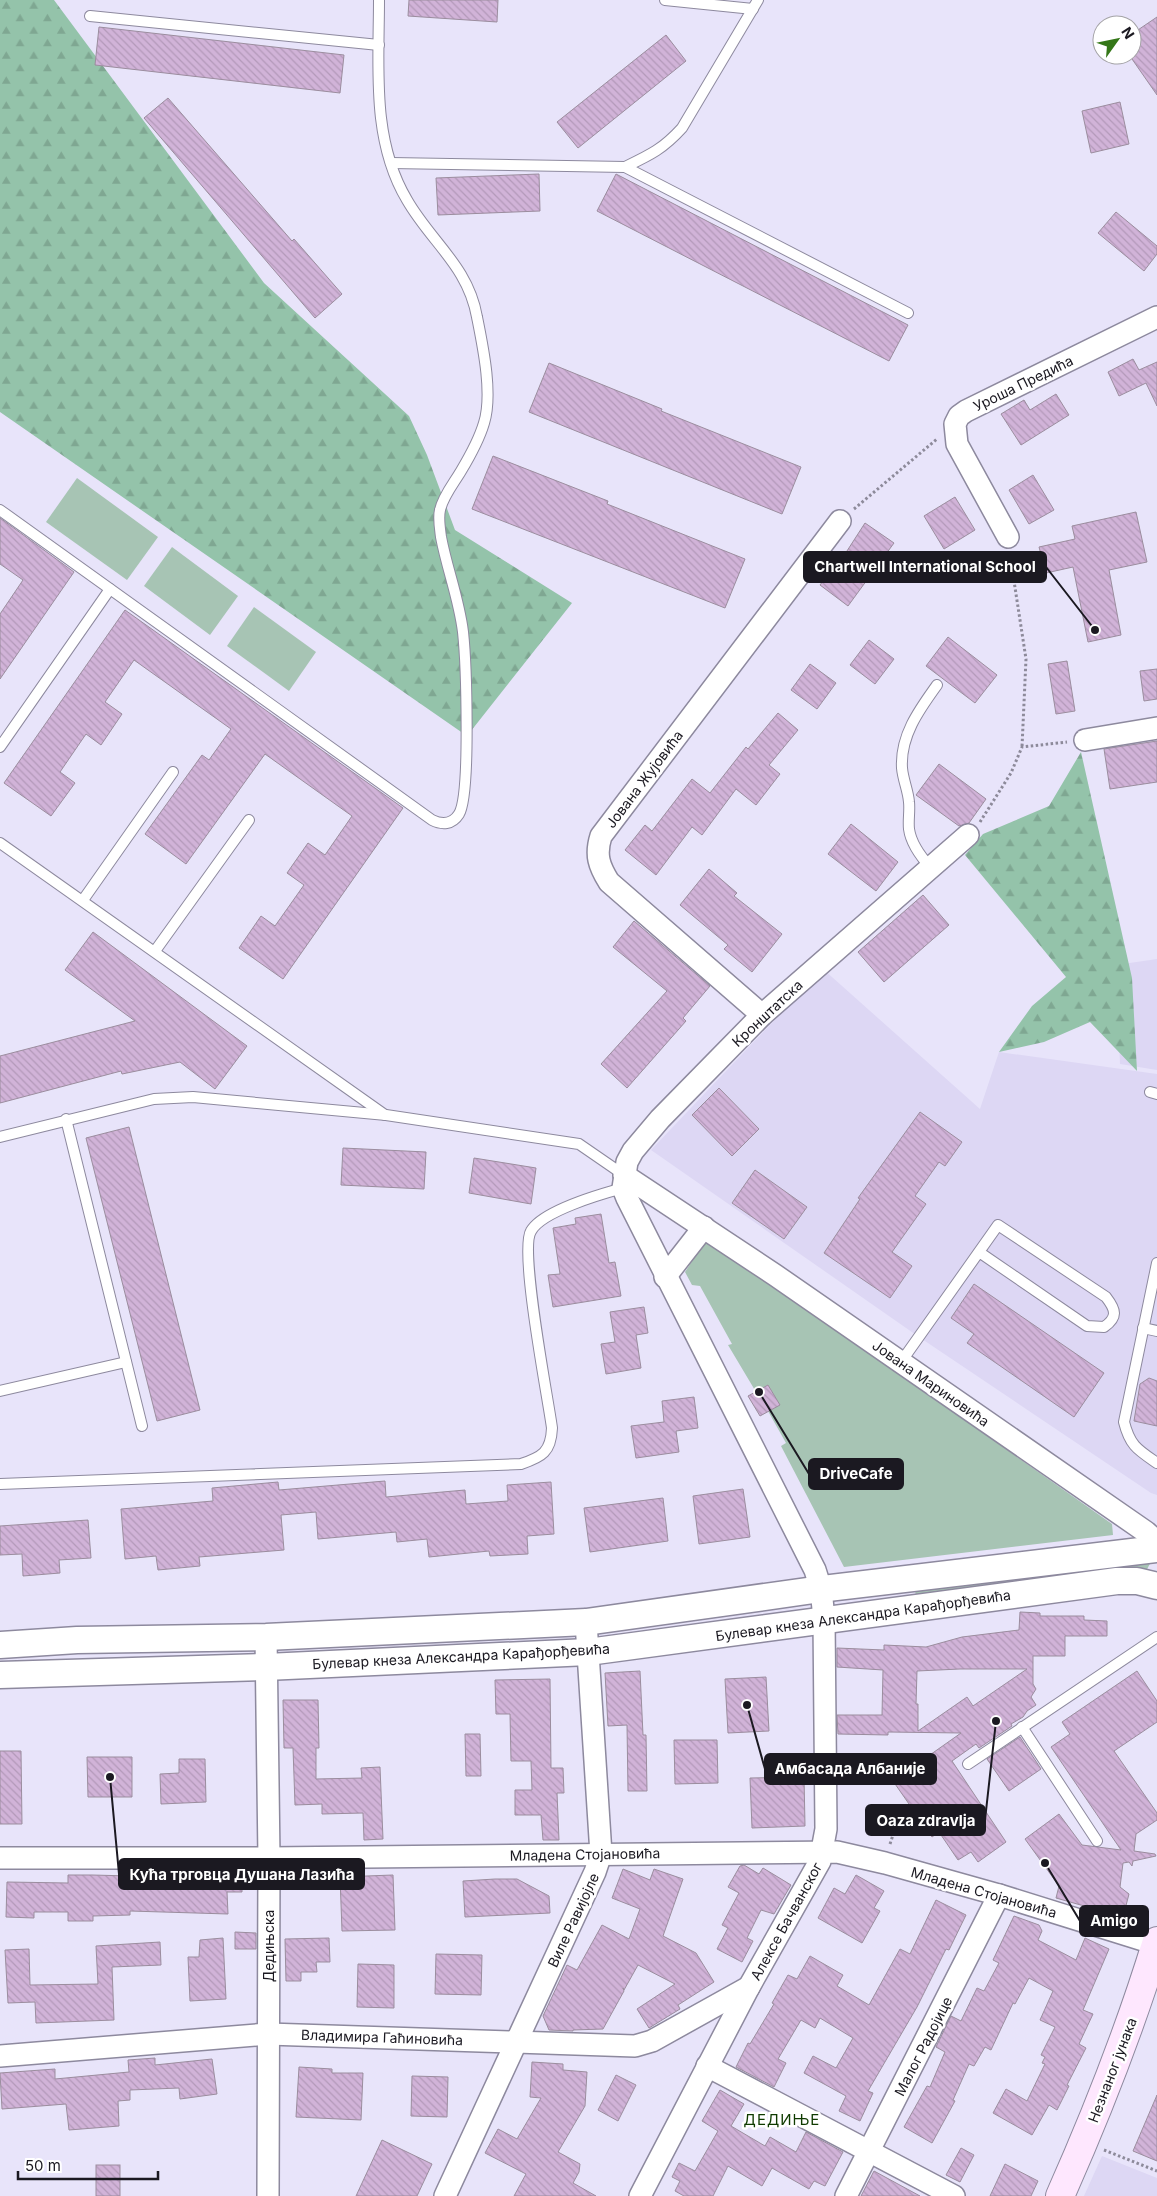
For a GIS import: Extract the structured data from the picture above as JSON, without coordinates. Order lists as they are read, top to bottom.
{
  "streets": {
    "main road": ["Незнаног јунака"],
    "street": [
      "Уроша Предића",
      "Јована Жујовића",
      "Кронштатска",
      "Јована Мариновића",
      "Булевар кнеза Александра Карађорђевића",
      "Младена Стојановића",
      "Виле Равијојле",
      "Алексе Бачванског",
      "Дедињска",
      "Владимира Гаћиновића",
      "Малог Радојице"
    ]
  },
  "crossings": [
    ["Јована Жујовића", "Кронштатска"],
    ["Кронштатска", "Јована Мариновића"],
    ["Булевар кнеза Александра Карађорђевића", "Виле Равијојле"],
    ["Булевар кнеза Александра Карађорђевића", "Алексе Бачванског"],
    ["Булевар кнеза Александра Карађорђевића", "Дедињска"],
    ["Младена Стојановића", "Виле Равијојле"],
    ["Младена Стојановића", "Алексе Бачванског"],
    ["Младена Стојановића", "Дедињска"],
    ["Младена Стојановића", "Малог Радојице"],
    ["Младена Стојановића", "Незнаног јунака"],
    ["Виле Равијојле", "Владимира Гаћиновића"],
    ["Алексе Бачванског", "Владимира Гаћиновића"],
    ["Дедињска", "Владимира Гаћиновића"]
  ],
  "districts": ["ДЕДИЊЕ"],
  "places": [
    "Chartwell International School",
    "DriveCafe",
    "Амбасада Албаније",
    "Oaza zdravlja",
    "Кућа трговца Душана Лазића",
    "Amigo"
  ],
  "scale_bar": "50 m",
  "north": "top right"
}
